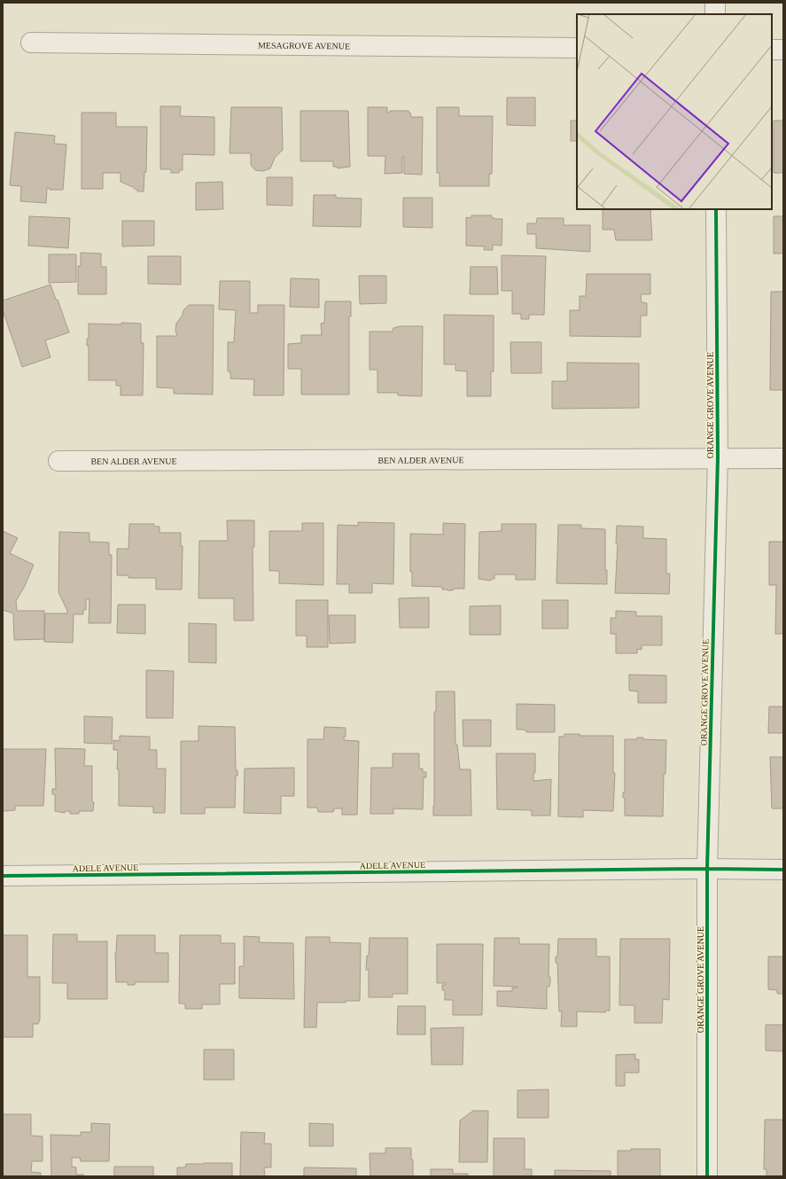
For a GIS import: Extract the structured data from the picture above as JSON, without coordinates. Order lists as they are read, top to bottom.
{
  "streets": {
    "street": [
      "MESAGROVE AVENUE",
      "ORANGE GROVE AVENUE",
      "BEN ALDER AVENUE",
      "ADELE AVENUE"
    ]
  },
  "crossings": [
    ["ORANGE GROVE AVENUE", "BEN ALDER AVENUE"],
    ["ORANGE GROVE AVENUE", "ADELE AVENUE"]
  ]
}
